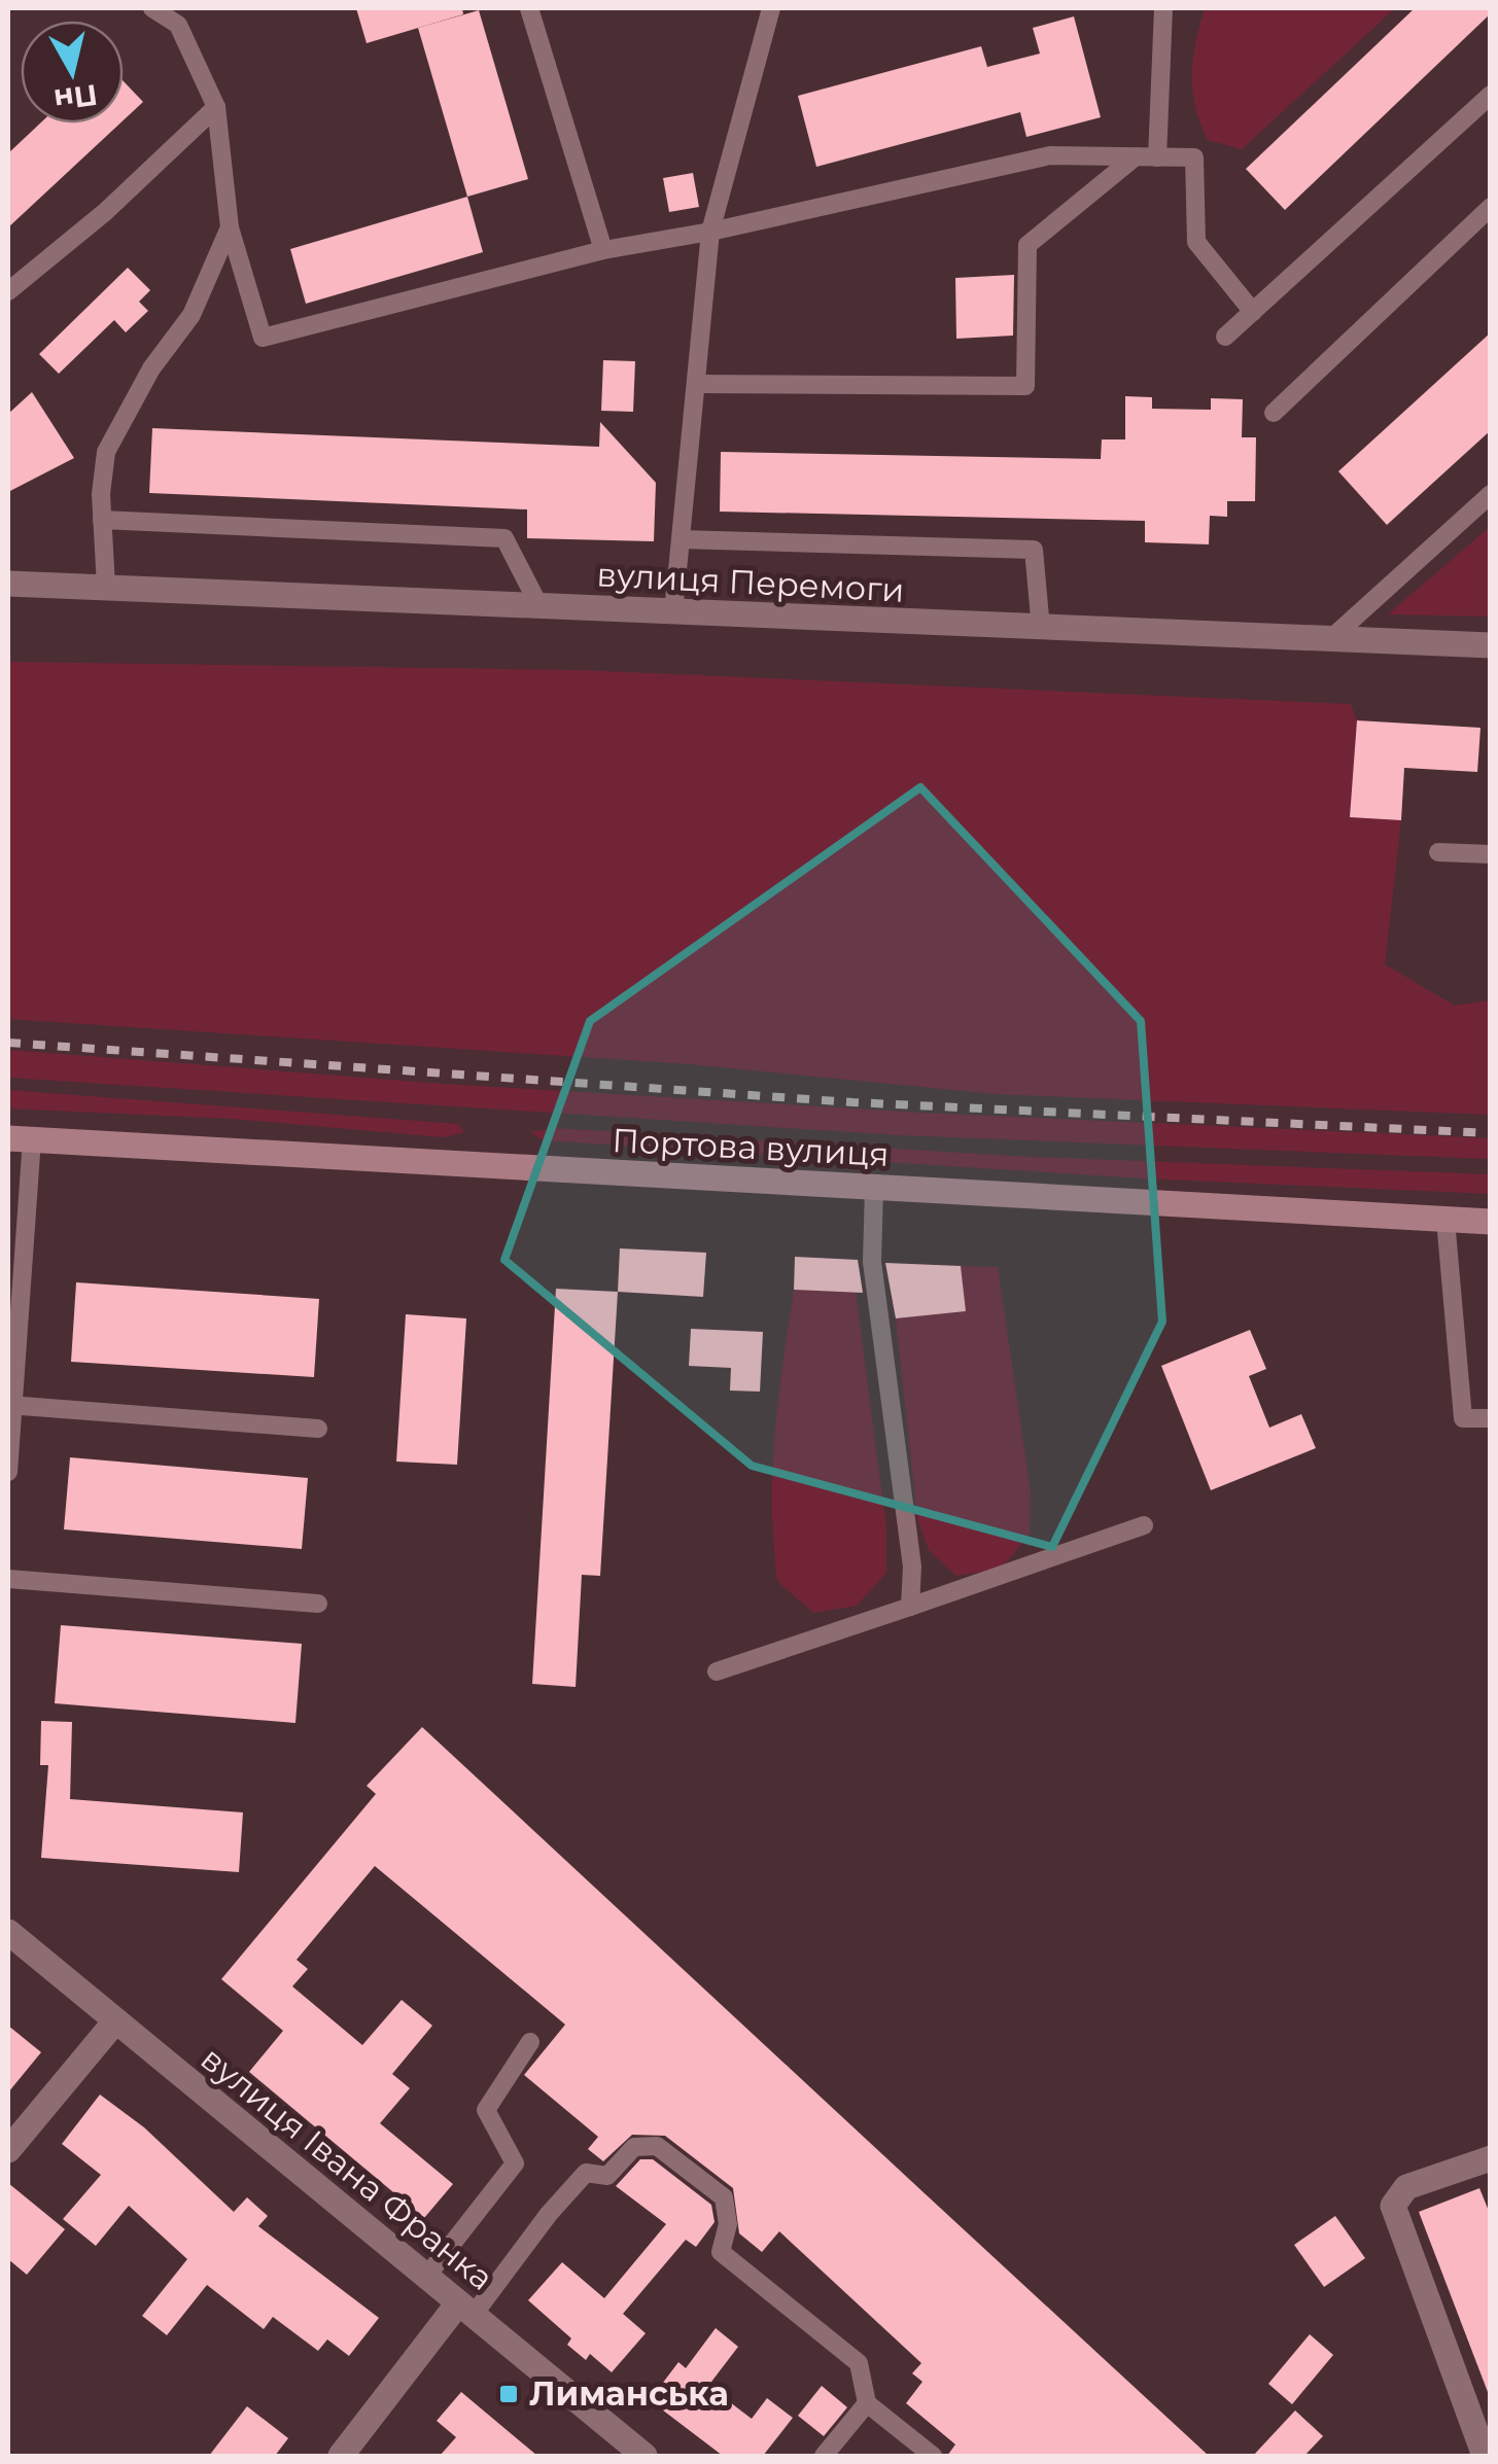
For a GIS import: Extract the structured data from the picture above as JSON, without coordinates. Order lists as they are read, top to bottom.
{
  "streets": {
    "main road": ["Портова вулиця"],
    "street": ["вулиця Перемоги", "вулиця Івана Франка"]
  },
  "places": {
    "transit": ["Лиманська"]
  },
  "north": "bottom"
}
